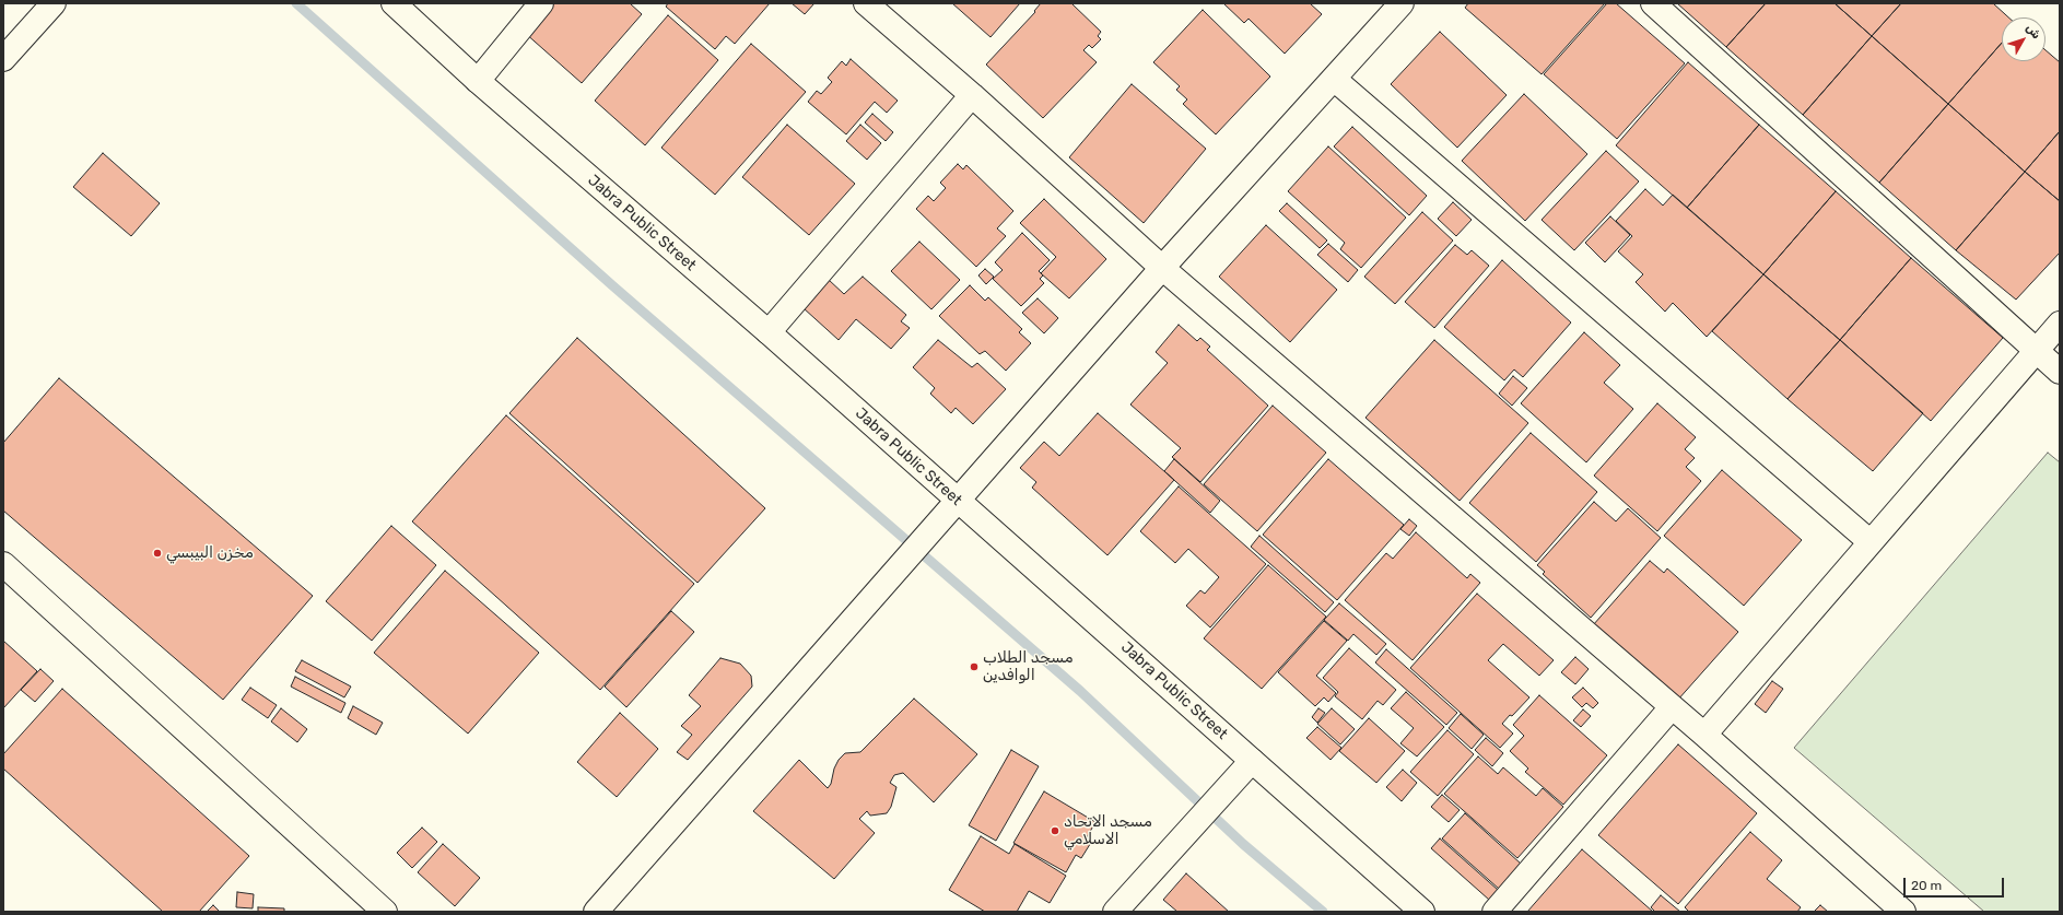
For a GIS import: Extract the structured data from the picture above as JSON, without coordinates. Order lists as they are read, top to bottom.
{
  "streets": {
    "street": ["Jabra Public Street"]
  },
  "places": ["مخزن البيبسي", "مسجد الطلاب الوافدين", "مسجد الاتحاد الاسلامي"],
  "scale_bar": "20 m",
  "north": "top right"
}
